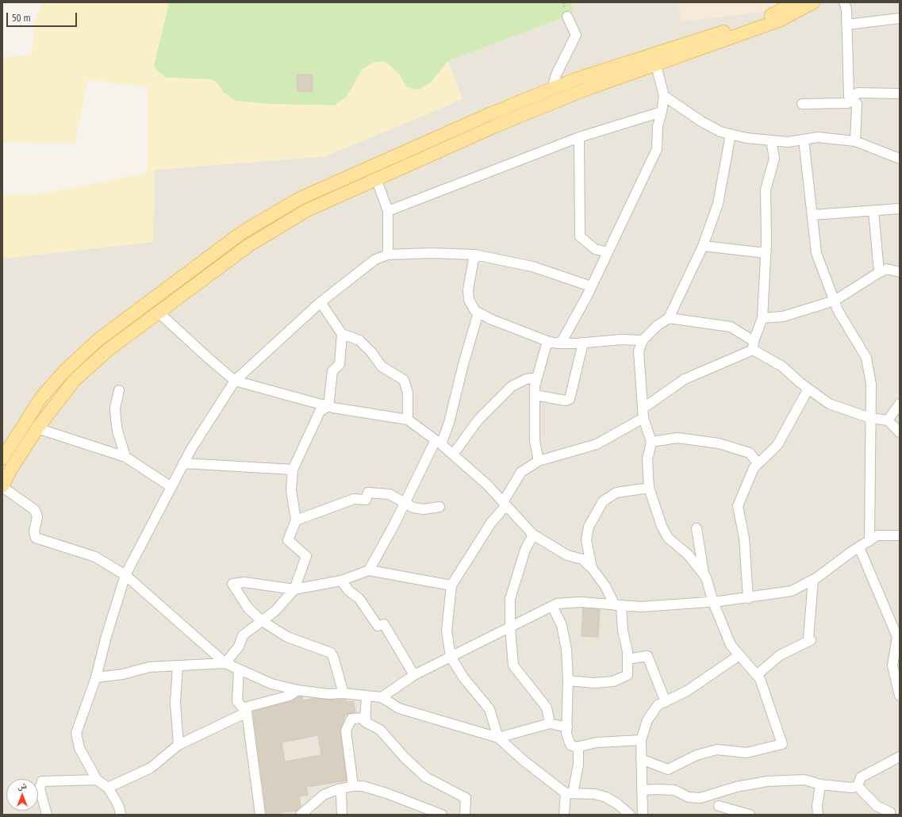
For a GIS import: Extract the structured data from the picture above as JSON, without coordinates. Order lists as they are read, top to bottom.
{
  "scale_bar": "50 m",
  "north": "top"
}
